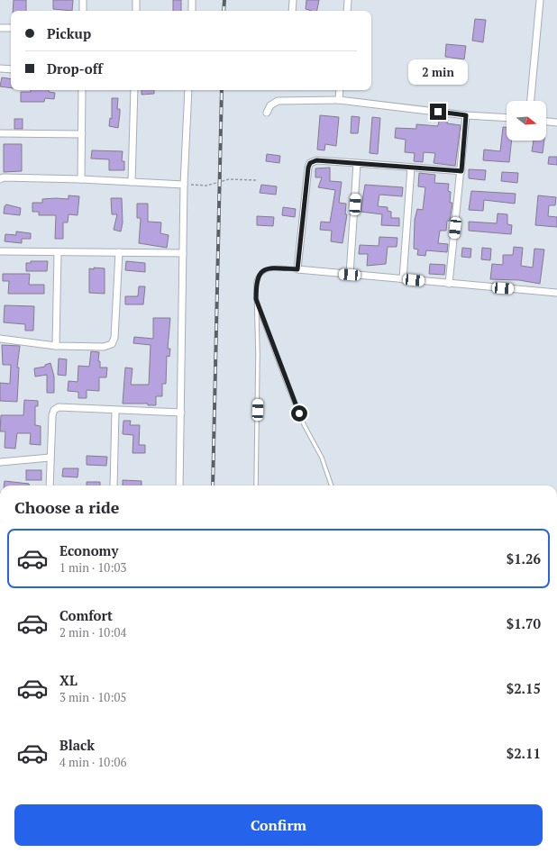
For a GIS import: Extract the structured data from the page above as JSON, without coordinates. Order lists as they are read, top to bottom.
{
  "north": "right",
  "page": {
    "banner": ["Pickup", "Drop-off"],
    "bubble": "2 min",
    "heading": "Choose a ride",
    "list": [
      {
        "name": "Economy",
        "note": "1 min · 10:03",
        "value": "$1.26"
      },
      {
        "name": "Comfort",
        "note": "2 min · 10:04",
        "value": "$1.70"
      },
      {
        "name": "XL",
        "note": "3 min · 10:05",
        "value": "$2.15"
      },
      {
        "name": "Black",
        "note": "4 min · 10:06",
        "value": "$2.11"
      }
    ],
    "buttons": "Confirm"
  }
}
